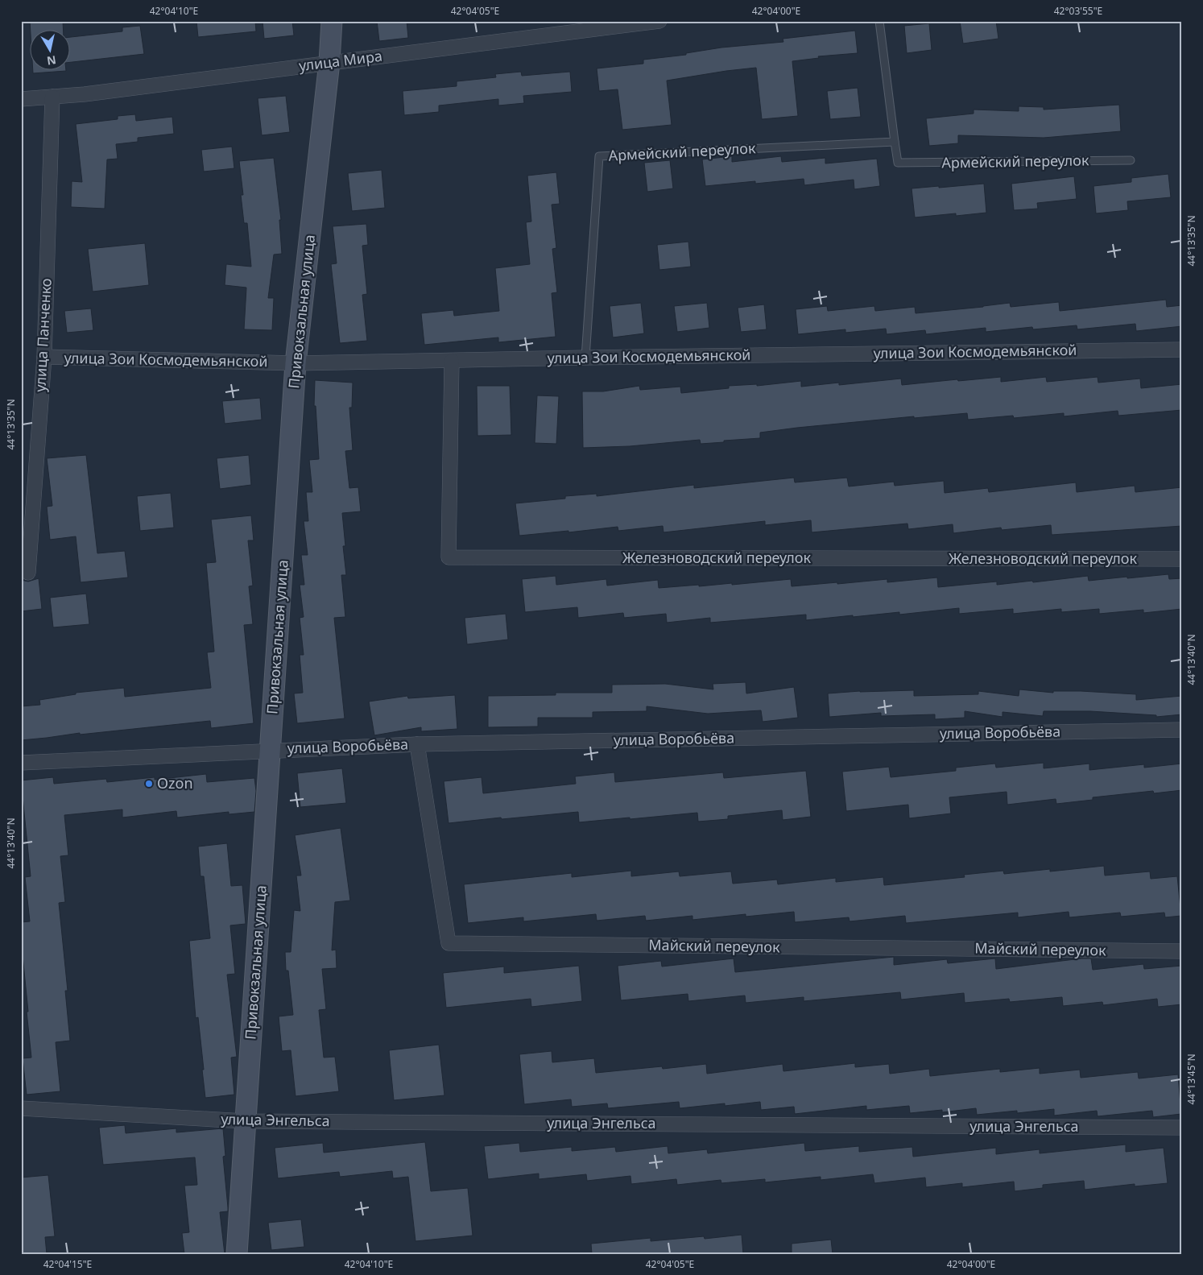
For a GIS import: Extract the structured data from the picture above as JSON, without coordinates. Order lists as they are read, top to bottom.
{
  "streets": {
    "street": [
      "улица Мира",
      "Привокзальная улица",
      "улица Панченко",
      "улица Зои Космодемьянской",
      "Железноводский переулок",
      "улица Воробьёва",
      "Майский переулок",
      "улица Энгельса"
    ],
    "lane": ["Армейский переулок"]
  },
  "crossings": [
    ["улица Мира", "Привокзальная улица"],
    ["улица Мира", "улица Панченко"],
    ["Армейский переулок", "улица Зои Космодемьянской"],
    ["Привокзальная улица", "улица Зои Космодемьянской"],
    ["Привокзальная улица", "улица Воробьёва"],
    ["Привокзальная улица", "улица Энгельса"],
    ["улица Панченко", "улица Зои Космодемьянской"],
    ["улица Зои Космодемьянской", "Железноводский переулок"],
    ["улица Воробьёва", "Майский переулок"]
  ],
  "places": ["Ozon"],
  "north": "bottom",
  "coordinates": [
    "42°04'10\"E",
    "42°04'05\"E",
    "42°04'00\"E",
    "42°03'55\"E",
    "44°13'35\"N",
    "44°13'40\"N",
    "44°13'45\"N",
    "42°04'15\"E"
  ]
}
